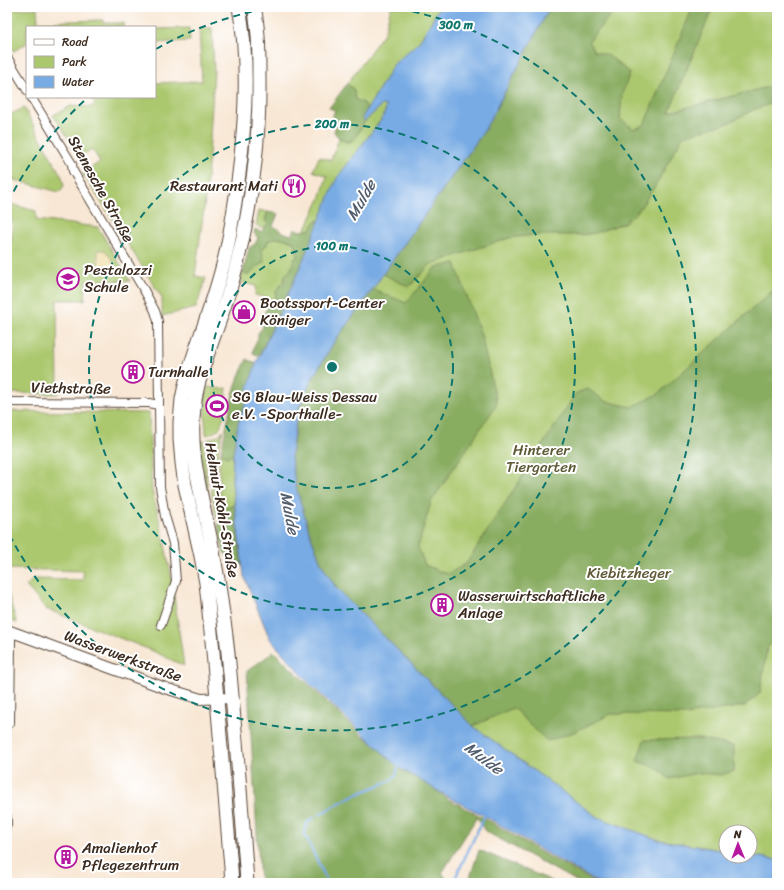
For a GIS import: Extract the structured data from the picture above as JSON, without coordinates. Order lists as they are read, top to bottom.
{
  "streets": {
    "main road": ["Helmut-Kohl-Straße"],
    "street": ["Stenesche Straße", "Viethstraße", "Wasserwerkstraße"]
  },
  "crossings": [
    ["Stenesche Straße", "Viethstraße"],
    ["Helmut-Kohl-Straße", "Wasserwerkstraße"]
  ],
  "water": ["Mulde"],
  "parks": ["Hinterer Tiergarten", "Kiebitzheger"],
  "places": {
    "restaurant": ["Restaurant Mati"],
    "school or university": ["Pestalozzi Schule"],
    "shop": ["Bootssport-Center Königer"],
    "building": ["Turnhalle", "Wasserwirtschaftliche Anlage", "Amalienhof Pflegezentrum"],
    "sports": ["SG Blau-Weiss Dessau e.V. -Sporthalle-"]
  },
  "legend": ["Road", "Park", "Water"],
  "north": "top",
  "rings": ["300 m", "200 m", "100 m"]
}
